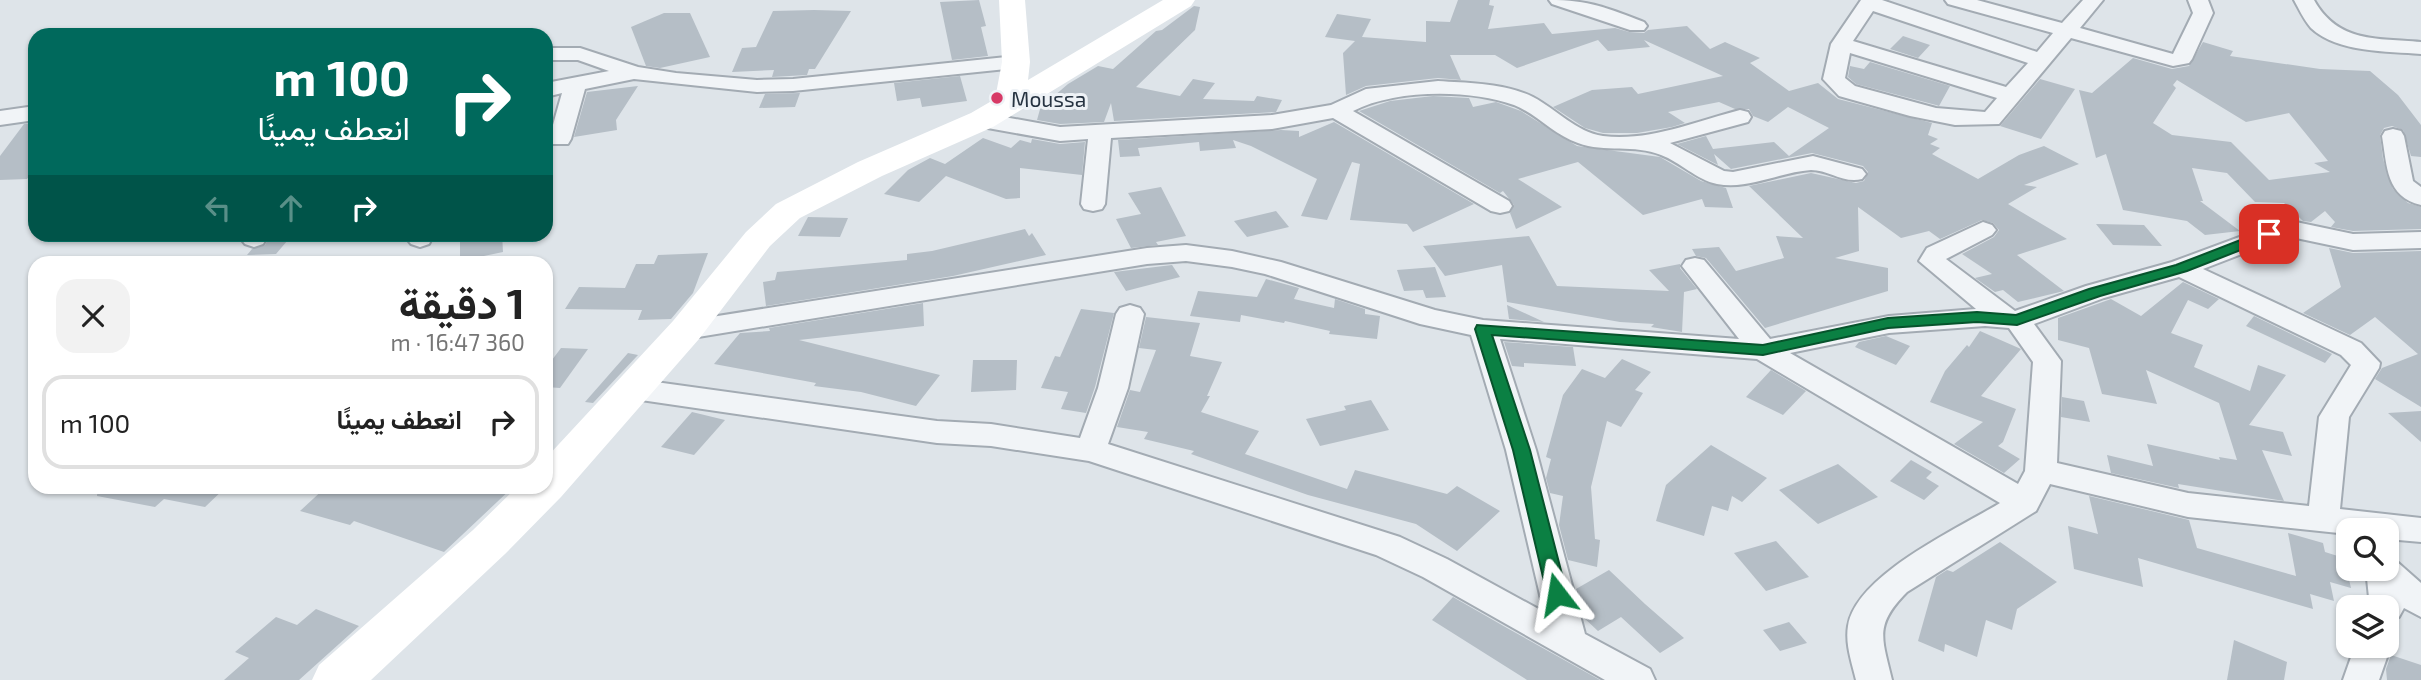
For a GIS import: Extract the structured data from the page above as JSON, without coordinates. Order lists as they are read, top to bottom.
{
  "places": ["Moussa"],
  "page": {
    "turn": ["100 m", "انعطف يمينًا"],
    "heading": ["1 دقيقة", "360 m · 16:47"],
    "list": [
      {
        "name": "انعطف يمينًا",
        "value": "100 m"
      }
    ]
  }
}
